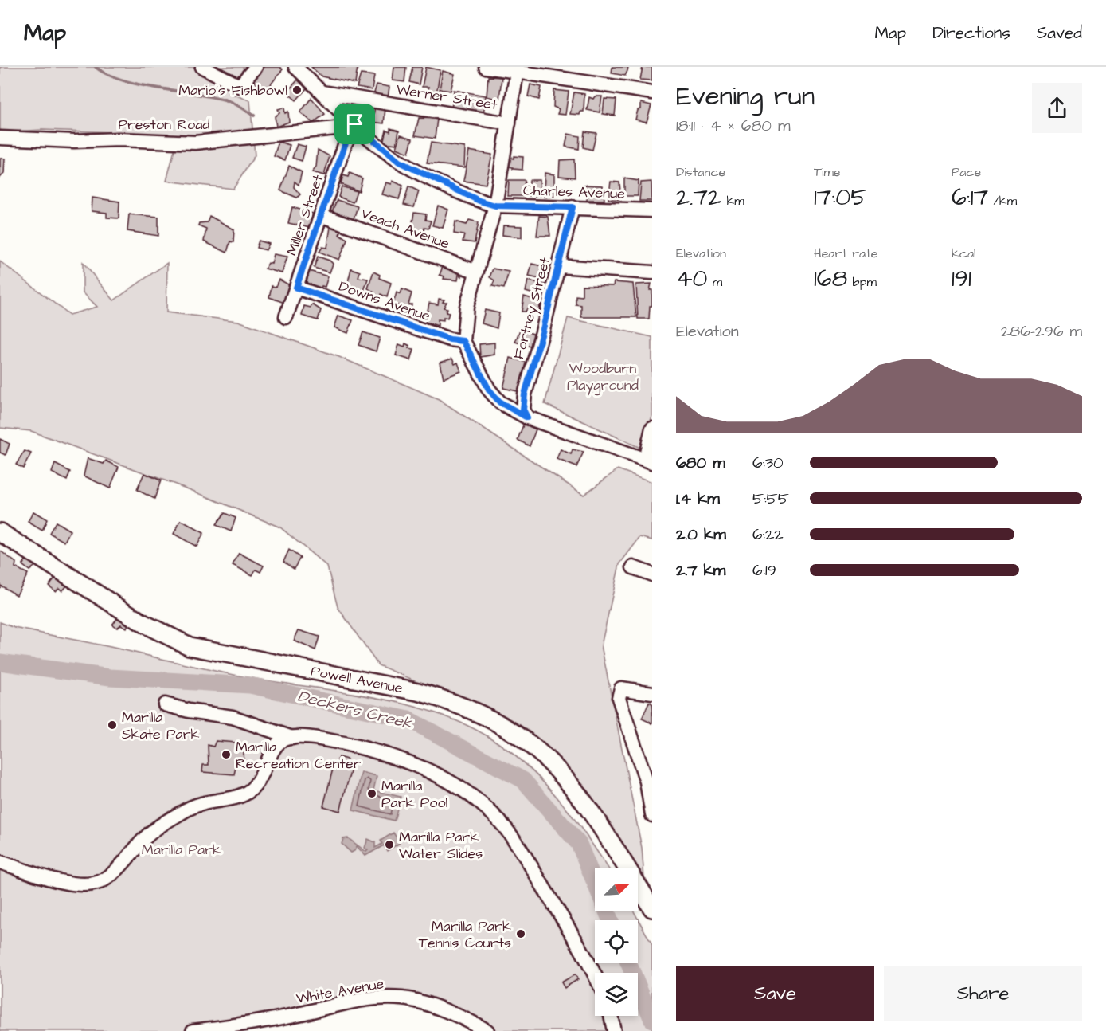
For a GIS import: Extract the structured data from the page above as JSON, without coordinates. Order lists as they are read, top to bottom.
{
  "streets": {
    "main road": ["Powell Avenue"],
    "street": [
      "Werner Street",
      "Preston Road",
      "Charles Avenue",
      "Miller Street",
      "Veach Avenue",
      "Downs Avenue",
      "Fortney Street",
      "White Avenue"
    ]
  },
  "crossings": [
    ["Werner Street", "Charles Avenue"],
    ["Preston Road", "Charles Avenue"],
    ["Preston Road", "Miller Street"],
    ["Charles Avenue", "Miller Street"],
    ["Charles Avenue", "Fortney Street"],
    ["Miller Street", "Veach Avenue"],
    ["Miller Street", "Downs Avenue"]
  ],
  "water": ["Deckers Creek"],
  "parks": ["Woodburn Playground", "Marilla Park"],
  "places": [
    "Mario's Fishbowl",
    "Marilla Skate Park",
    "Marilla Recreation Center",
    "Marilla Park Pool",
    "Marilla Park Water Slides",
    "Marilla Park Tennis Courts"
  ],
  "north": "top right",
  "page": {
    "header": "Map",
    "nav": ["Map", "Directions", "Saved"],
    "heading": ["Evening run", "18:11 · 4 × 680 m"],
    "stats": [
      ["Distance", "2.72 km"],
      ["Time", "17:05"],
      ["Pace", "6:17 /km"],
      ["Elevation", "40 m"],
      ["Heart rate", "168 bpm"],
      ["kcal", "191"]
    ],
    "chart": ["Elevation", "286–296 m"],
    "list": [
      {
        "name": "680 m",
        "note": "6:30"
      },
      {
        "name": "1.4 km",
        "note": "5:55"
      },
      {
        "name": "2.0 km",
        "note": "6:22"
      },
      {
        "name": "2.7 km",
        "note": "6:19"
      }
    ],
    "buttons": ["Save", "Share"]
  }
}
